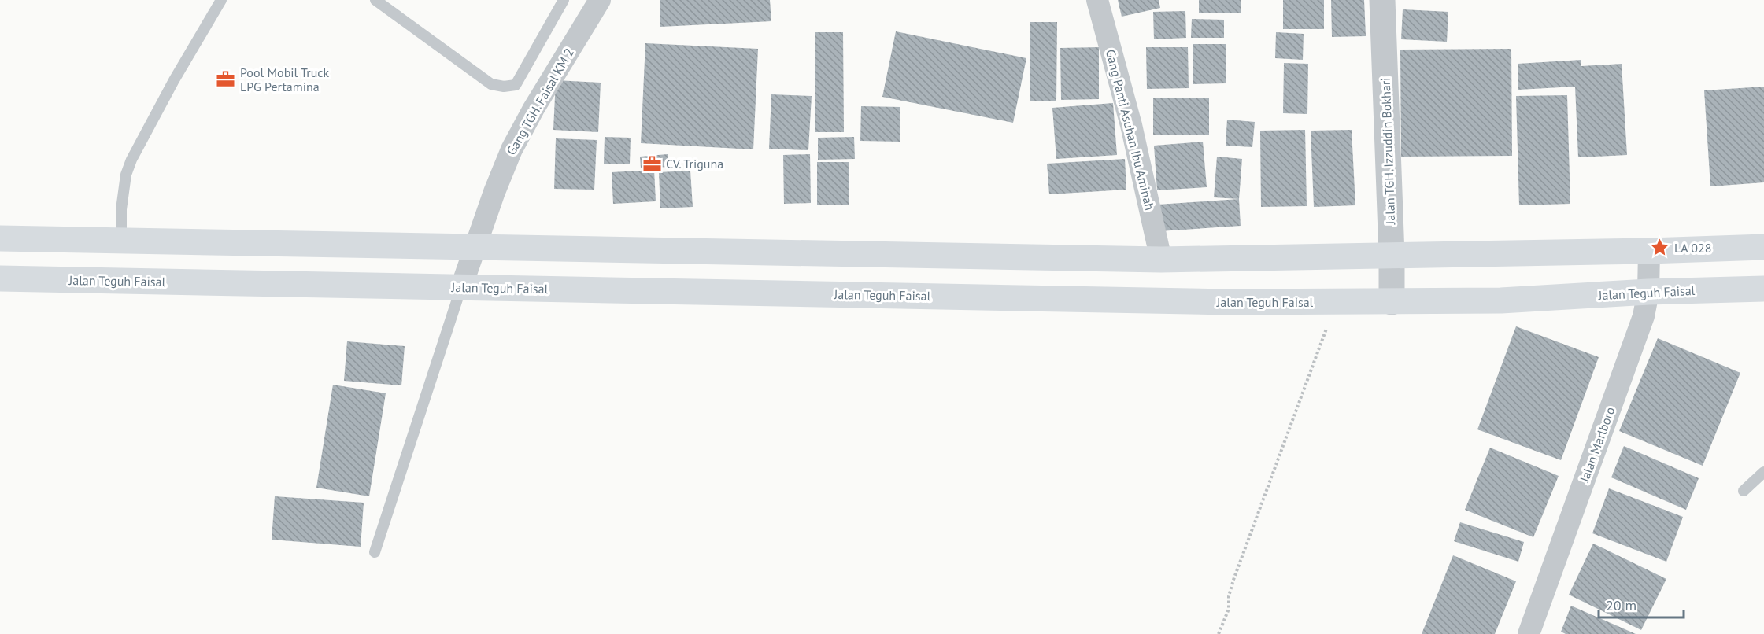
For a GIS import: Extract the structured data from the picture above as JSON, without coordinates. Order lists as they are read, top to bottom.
{
  "streets": {
    "highway": ["Jalan Teguh Faisal"],
    "street": [
      "Gang TGH. Faisal KM 2",
      "Gang Panti Asuhan Ibu Aminah",
      "Jalan TGH. Izzuddin Bokhari",
      "Jalan Marlboro"
    ]
  },
  "crossings": [
    ["Gang TGH. Faisal KM 2", "Jalan Teguh Faisal"],
    ["Jalan TGH. Izzuddin Bokhari", "Jalan Teguh Faisal"],
    ["Jalan Teguh Faisal", "Jalan Marlboro"]
  ],
  "places": {
    "office": ["Pool Mobil Truck LPG Pertamina", "CV. Triguna"],
    "place": ["LA 028"]
  },
  "scale_bar": "20 m"
}
